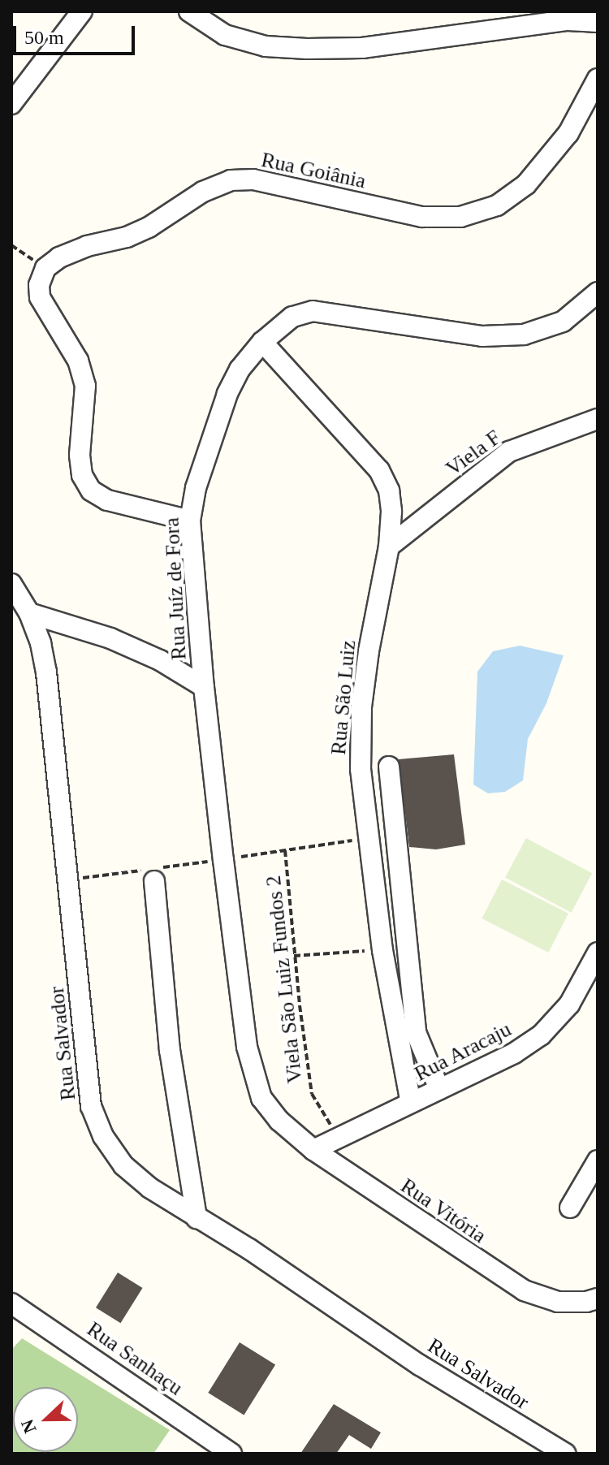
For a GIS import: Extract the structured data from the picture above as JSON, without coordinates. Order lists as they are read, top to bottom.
{
  "streets": {
    "street": [
      "Rua Goiânia",
      "Viela F",
      "Rua Juíz de Fora",
      "Rua São Luiz",
      "Rua Salvador",
      "Rua Aracaju",
      "Rua Vitória",
      "Rua Sanhaçu"
    ],
    "path": ["Viela São Luiz Fundos 2"]
  },
  "crossings": [
    ["Viela F", "Rua São Luiz"],
    ["Rua Juíz de Fora", "Rua São Luiz"],
    ["Rua Juíz de Fora", "Rua Vitória"],
    ["Rua São Luiz", "Rua Aracaju"],
    ["Viela São Luiz Fundos 2", "Rua Aracaju"],
    ["Rua Aracaju", "Rua Vitória"]
  ],
  "scale_bar": "50 m",
  "north": "left"
}
